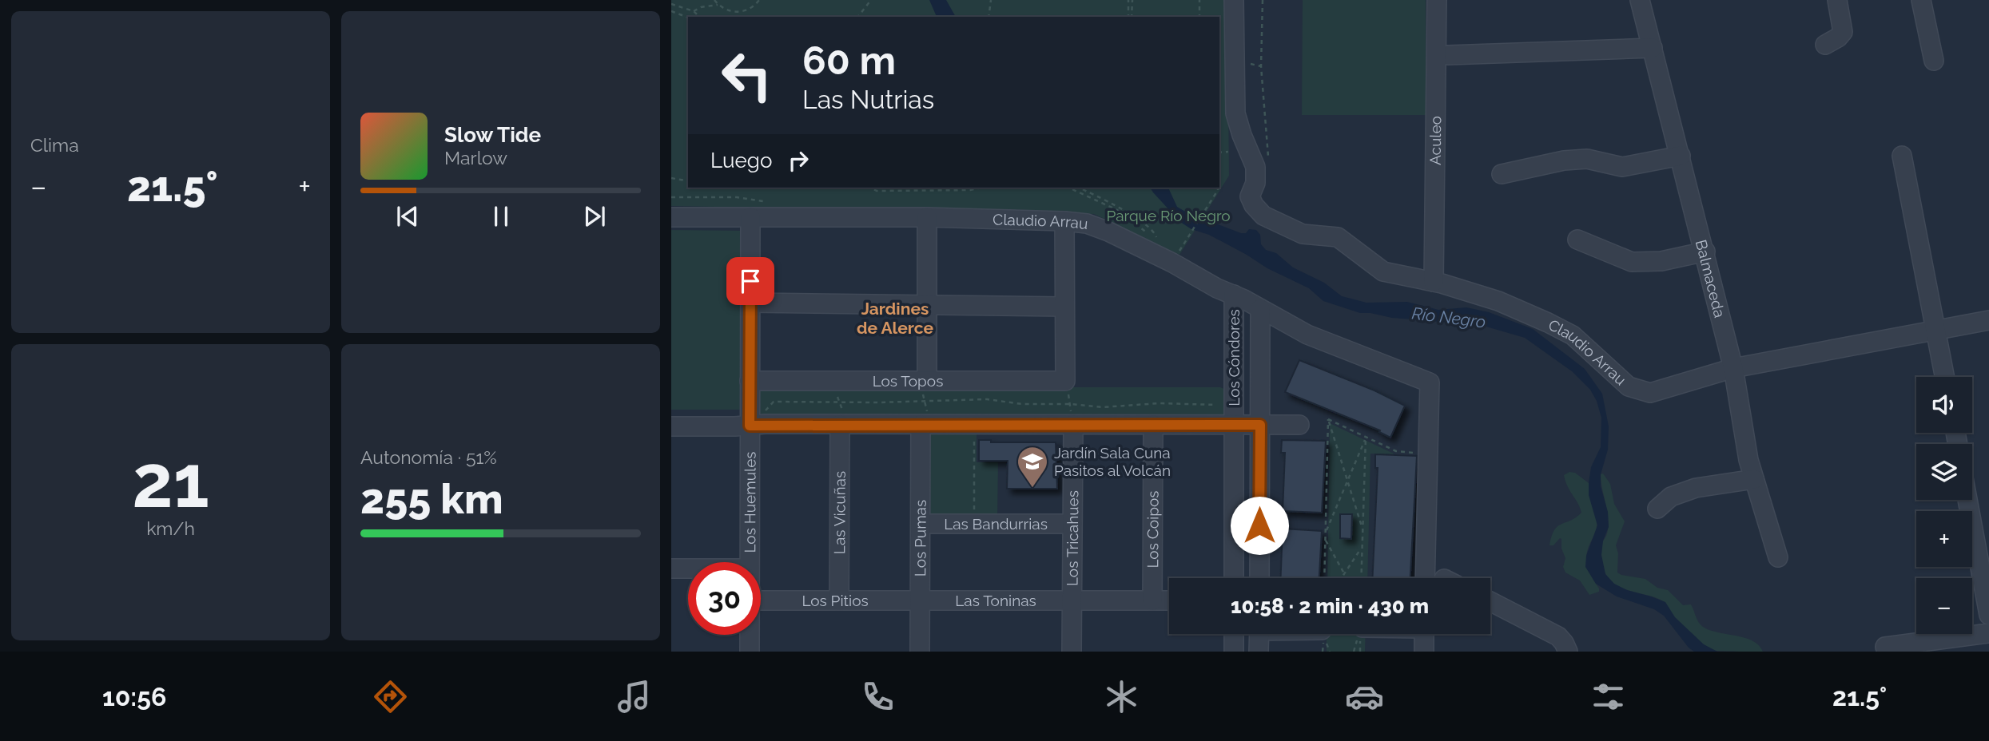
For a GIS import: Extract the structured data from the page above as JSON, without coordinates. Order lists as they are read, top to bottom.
{
  "streets": {
    "street": [
      "Aculeo",
      "Claudio Arrau",
      "Balmaceda",
      "Los Cóndores",
      "Los Topos",
      "Los Huemules",
      "Las Vicuñas",
      "Las Bandurrias",
      "Los Coipos",
      "Los Pumas",
      "Los Tricahues",
      "Los Pitios",
      "Las Toninas"
    ]
  },
  "crossings": [
    ["Aculeo", "Claudio Arrau"],
    ["Claudio Arrau", "Balmaceda"],
    ["Claudio Arrau", "Los Cóndores"],
    ["Claudio Arrau", "Los Huemules"],
    ["Los Topos", "Los Huemules"],
    ["Las Vicuñas", "Los Pitios"],
    ["Las Bandurrias", "Los Pumas"],
    ["Las Bandurrias", "Los Tricahues"],
    ["Los Coipos", "Las Toninas"],
    ["Los Pumas", "Los Pitios"],
    ["Los Pumas", "Las Toninas"],
    ["Los Tricahues", "Las Toninas"],
    ["Los Pitios", "Las Toninas"]
  ],
  "districts": ["Jardines de Alerce"],
  "water": ["Río Negro"],
  "parks": ["Parque Río Negro"],
  "places": {
    "school or university": ["Jardín Sala Cuna Pasitos al Volcán"]
  },
  "page": {
    "tile": [
      "Clima",
      ["21", "km/h"],
      ["Autonomía · 51%", "255 km"]
    ],
    "turn": ["60 m", "Las Nutrias"],
    "song": ["Slow Tide", "Marlow"],
    "then": "Luego",
    "heat": ["−", "21.5°", "+"],
    "map_buttons": ["+", "−"],
    "limit": "30",
    "trip": "10:58 · 2 min · 430 m",
    "tabs": ["10:56", "21.5°"]
  }
}
